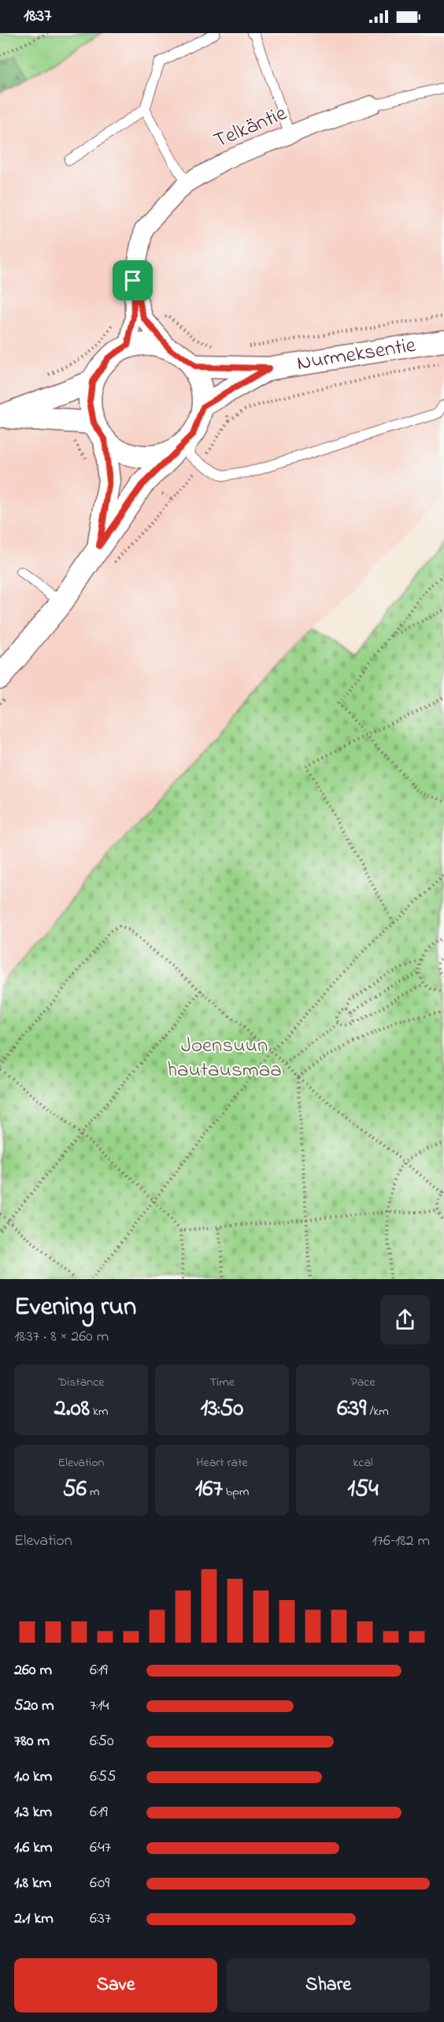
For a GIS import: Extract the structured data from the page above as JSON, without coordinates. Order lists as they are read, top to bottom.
{
  "streets": {
    "street": ["Telkäntie", "Nurmeksentie"]
  },
  "crossings": [
    ["Telkäntie", "Nurmeksentie"]
  ],
  "parks": ["Joensuun hautausmaa"],
  "page": {
    "status": "18:37",
    "heading": ["Evening run", "18:37 · 8 × 260 m"],
    "stats": [
      ["Distance", "2.08 km"],
      ["Time", "13:50"],
      ["Pace", "6:39 /km"],
      ["Elevation", "56 m"],
      ["Heart rate", "167 bpm"],
      ["kcal", "154"]
    ],
    "chart": ["Elevation", "176–182 m"],
    "list": [
      {
        "name": "260 m",
        "note": "6:19"
      },
      {
        "name": "520 m",
        "note": "7:14"
      },
      {
        "name": "780 m",
        "note": "6:50"
      },
      {
        "name": "1.0 km",
        "note": "6:55"
      },
      {
        "name": "1.3 km",
        "note": "6:19"
      },
      {
        "name": "1.6 km",
        "note": "6:47"
      },
      {
        "name": "1.8 km",
        "note": "6:09"
      },
      {
        "name": "2.1 km",
        "note": "6:37"
      }
    ],
    "buttons": ["Save", "Share"]
  }
}
